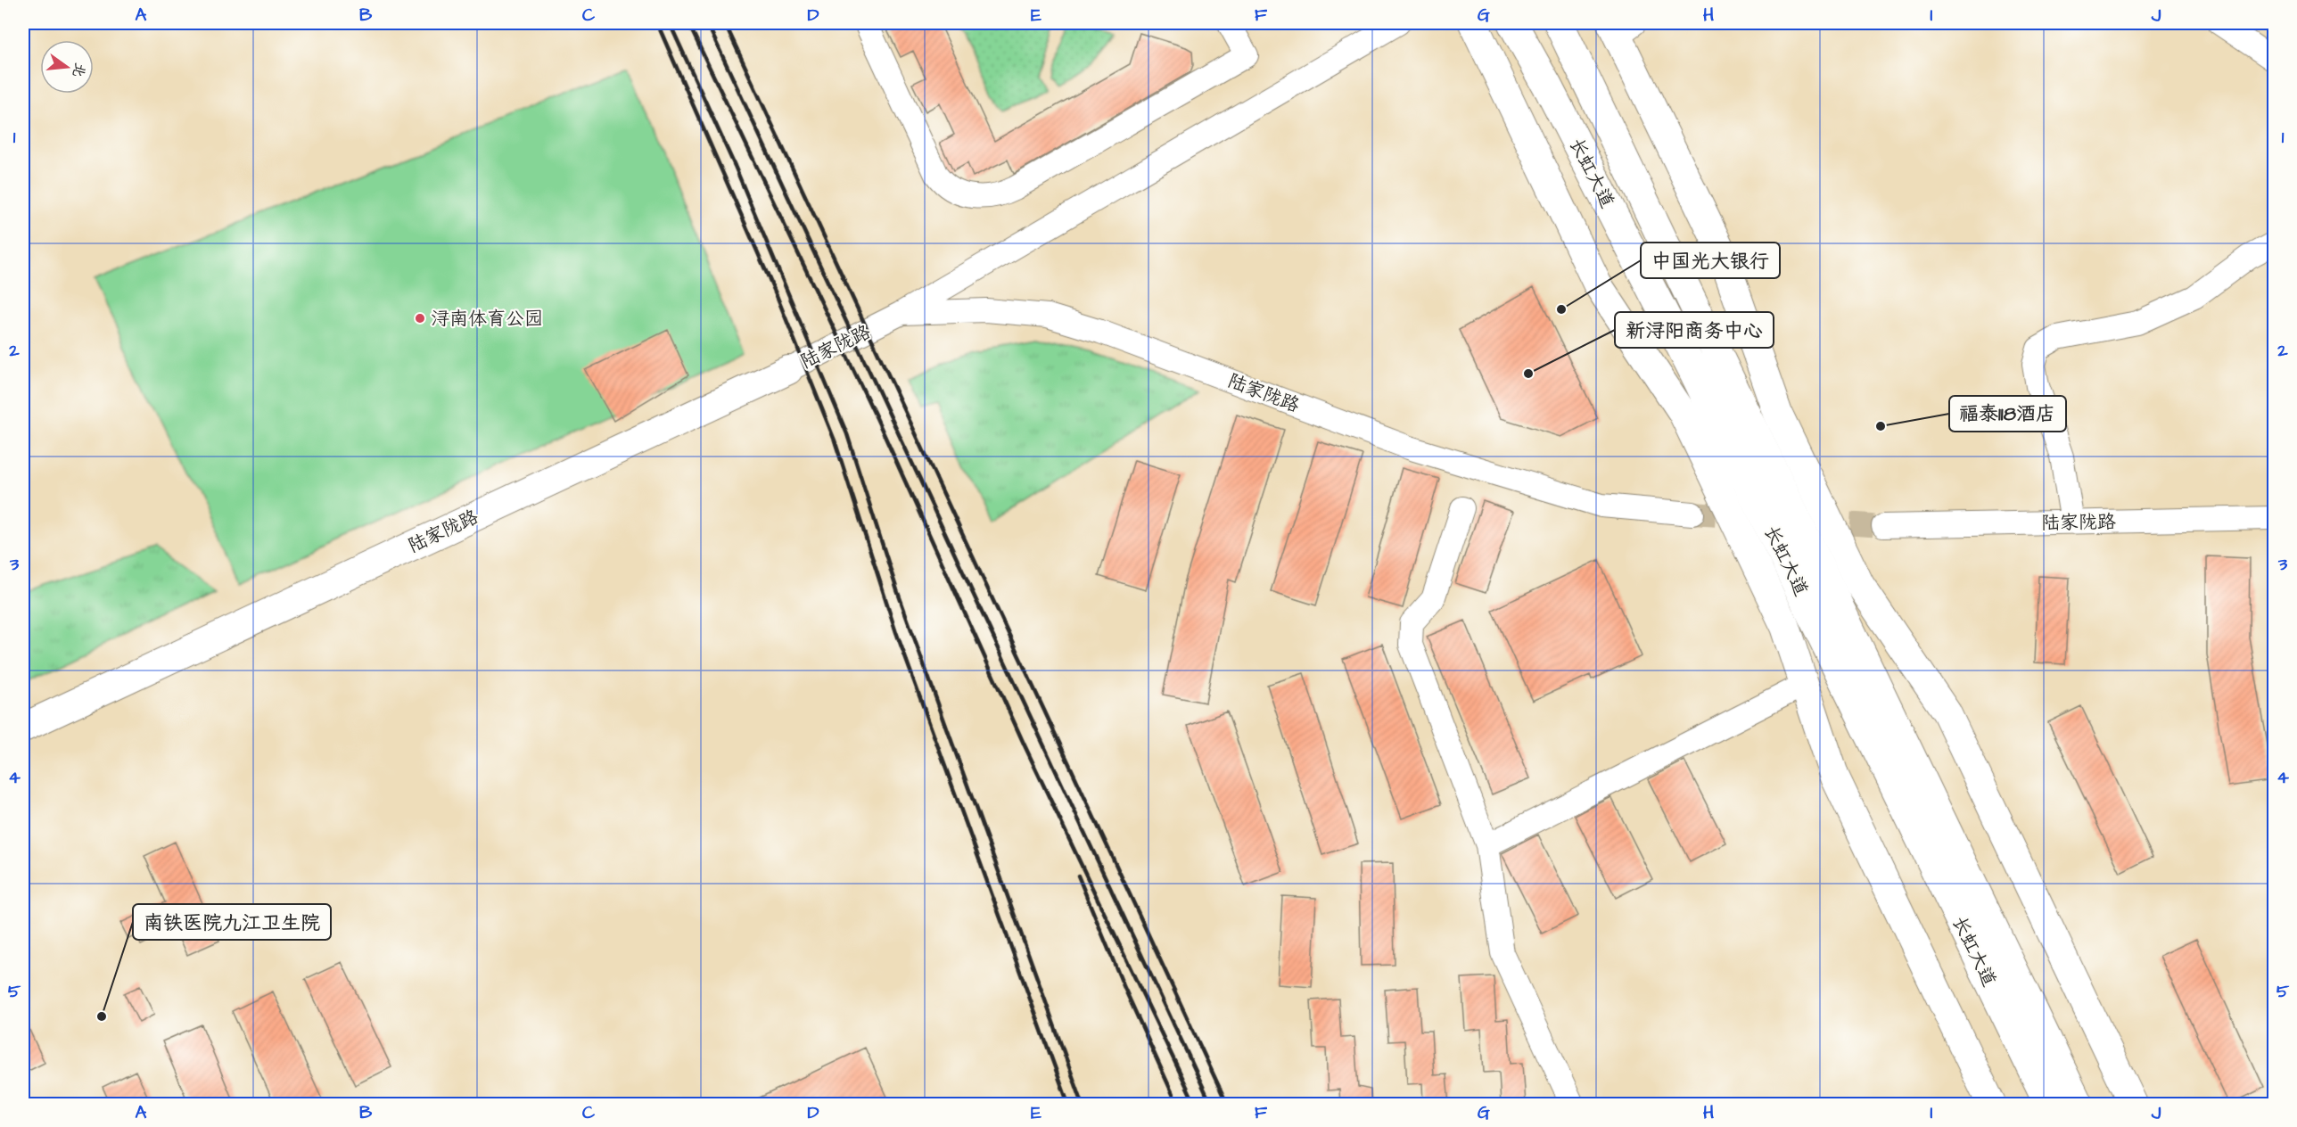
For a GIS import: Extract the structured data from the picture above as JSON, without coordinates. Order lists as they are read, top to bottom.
{
  "streets": {
    "highway": ["长虹大道"],
    "street": ["陆家陇路"]
  },
  "places": [
    "中国光大银行",
    "浔南体育公园",
    "新浔阳商务中心",
    "福泰118酒店",
    "南铁医院九江卫生院"
  ],
  "north": "right",
  "grid": {
    "columns": [
      "A",
      "B",
      "C",
      "D",
      "E",
      "F",
      "G",
      "H",
      "I",
      "J"
    ],
    "rows": [
      "1",
      "2",
      "3",
      "4",
      "5"
    ]
  }
}
